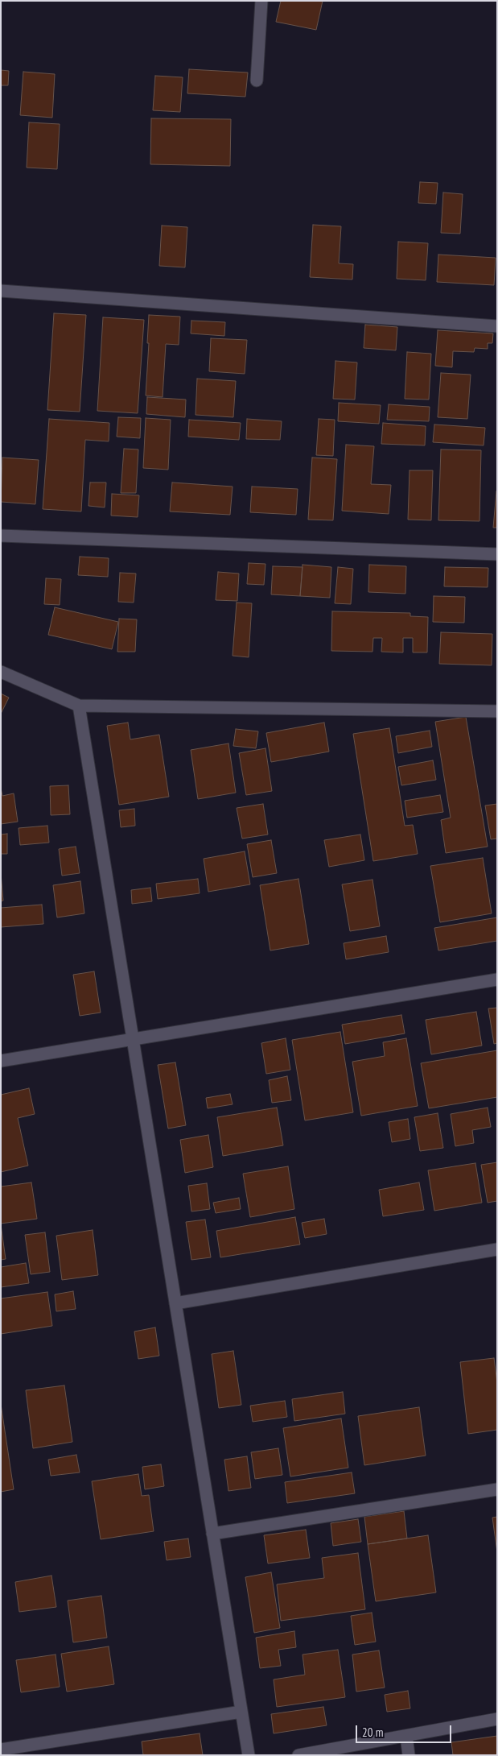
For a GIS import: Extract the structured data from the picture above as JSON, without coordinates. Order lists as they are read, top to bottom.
{
  "scale_bar": "20 m"
}
